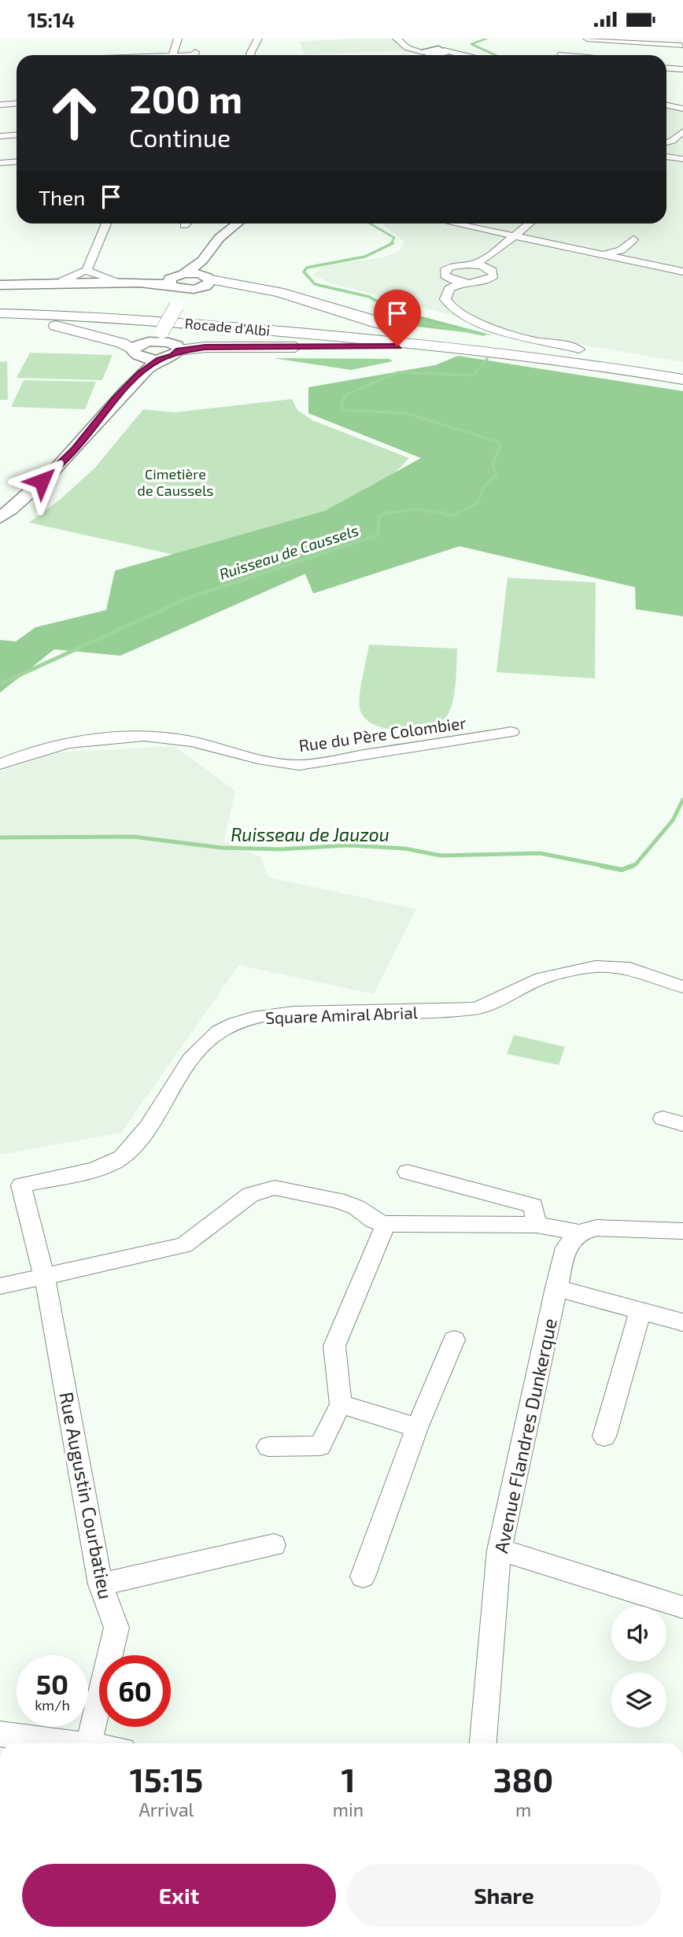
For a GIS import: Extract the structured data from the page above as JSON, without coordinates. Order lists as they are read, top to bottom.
{
  "streets": {
    "highway": ["Rocade d'Albi"],
    "street": [
      "Rue du Père Colombier",
      "Square Amiral Abrial",
      "Avenue Flandres Dunkerque",
      "Rue Augustin Courbatieu"
    ]
  },
  "crossings": [
    ["Square Amiral Abrial", "Rue Augustin Courbatieu"]
  ],
  "water": ["Ruisseau de Caussels", "Ruisseau de Jauzou"],
  "parks": ["Cimetière de Caussels"],
  "page": {
    "status": "15:14",
    "turn": ["200 m", "Continue"],
    "then": "Then",
    "speed": "50 km/h",
    "limit": "60",
    "eta": [
      "15:15",
      "Arrival",
      "1",
      "min",
      "380",
      "m"
    ],
    "buttons": ["Exit", "Share"]
  }
}
